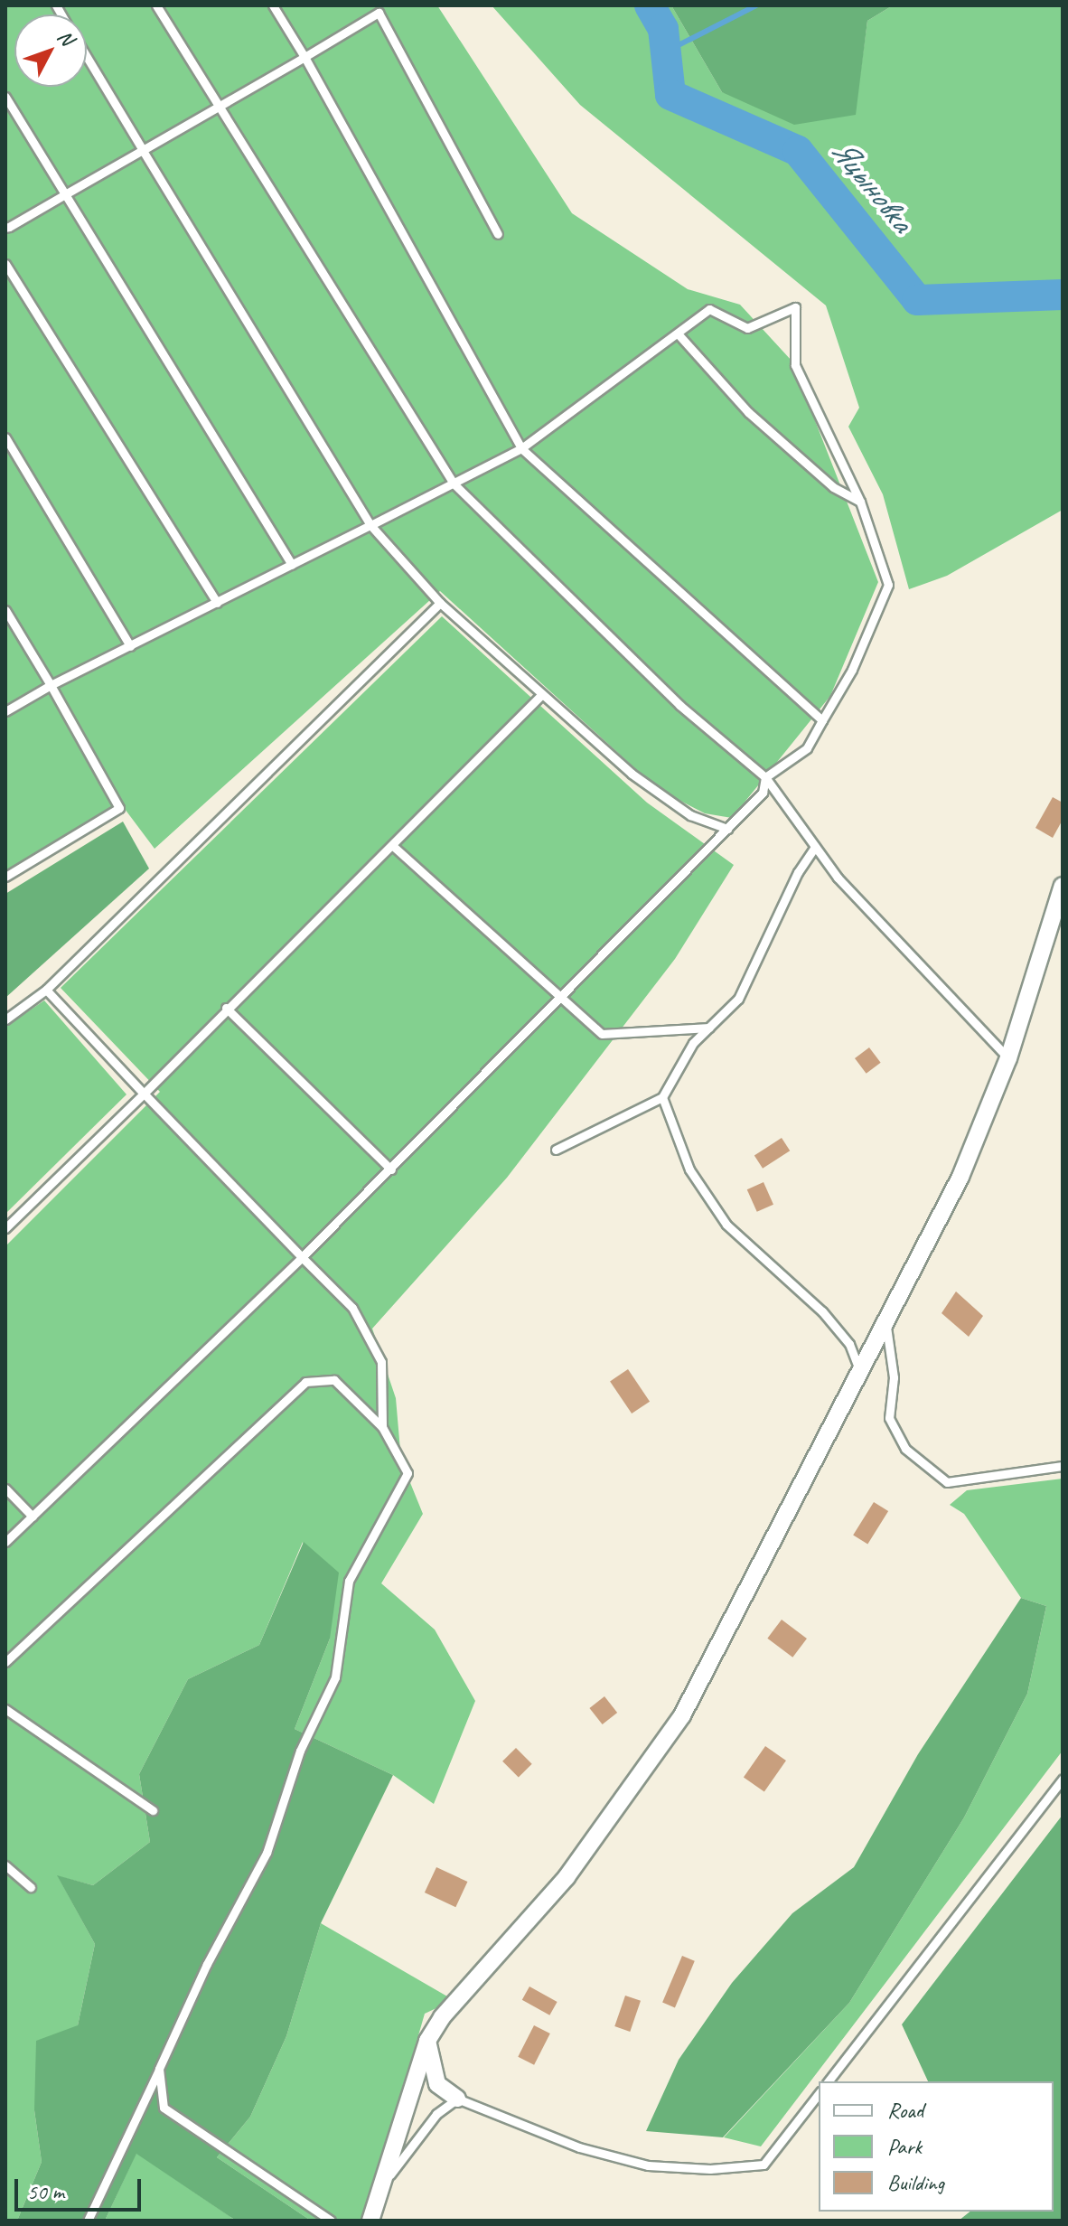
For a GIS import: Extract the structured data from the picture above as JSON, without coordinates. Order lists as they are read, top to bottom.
{
  "water": ["Яцыновка"],
  "legend": ["Road", "Park", "Building"],
  "scale_bar": "50 m",
  "north": "top right"
}
